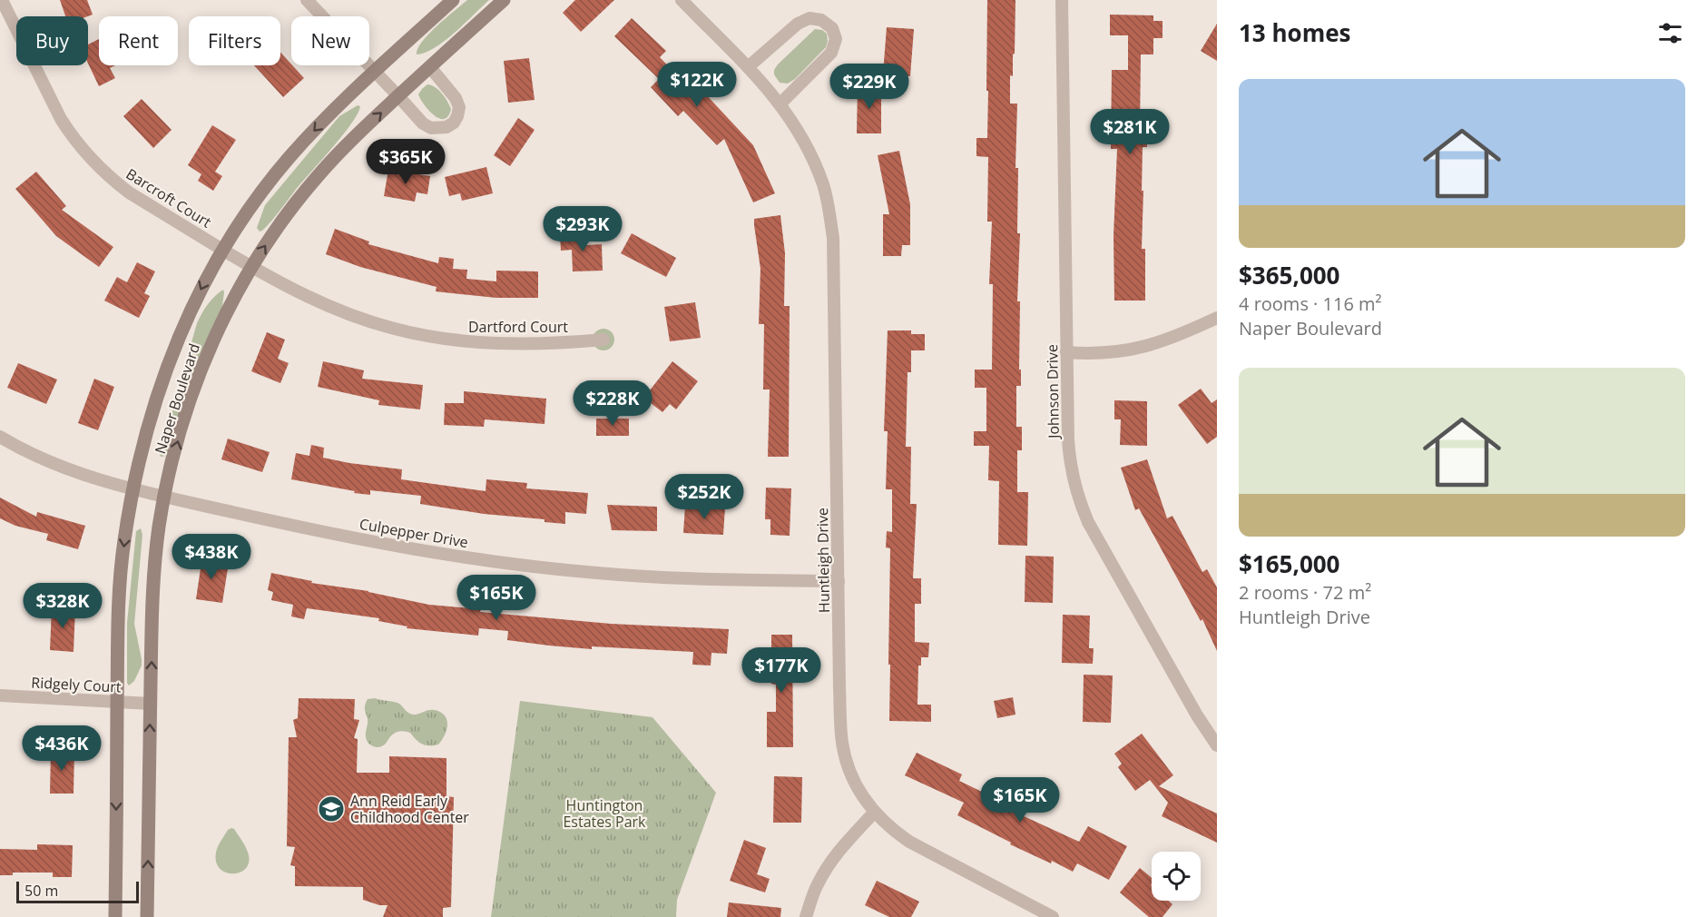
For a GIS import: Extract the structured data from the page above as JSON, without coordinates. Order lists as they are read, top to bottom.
{
  "streets": {
    "main road": ["Naper Boulevard"],
    "street": [
      "Barcroft Court",
      "Dartford Court",
      "Johnson Drive",
      "Culpepper Drive",
      "Huntleigh Drive",
      "Ridgely Court"
    ]
  },
  "crossings": [
    ["Barcroft Court", "Dartford Court"],
    ["Barcroft Court", "Naper Boulevard"],
    ["Dartford Court", "Naper Boulevard"],
    ["Naper Boulevard", "Culpepper Drive"],
    ["Naper Boulevard", "Ridgely Court"],
    ["Culpepper Drive", "Huntleigh Drive"]
  ],
  "parks": ["Huntington Estates Park"],
  "places": {
    "school or university": ["Ann Reid Early Childhood Center"]
  },
  "scale_bar": "50 m",
  "page": {
    "heading": "13 homes",
    "chip": [
      "Buy",
      "Rent",
      "Filters",
      "New"
    ],
    "price": [
      "$122K",
      "$229K",
      "$281K",
      "$365K",
      "$293K",
      "$228K",
      "$252K",
      "$438K",
      "$165K",
      "$328K",
      "$177K",
      "$436K",
      "$165K"
    ],
    "list": [
      {
        "name": "$365,000",
        "note": "4 rooms · 116 m² · Naper Boulevard"
      },
      {
        "name": "$165,000",
        "note": "2 rooms · 72 m² · Huntleigh Drive"
      }
    ],
    "scale": "50 m"
  }
}
